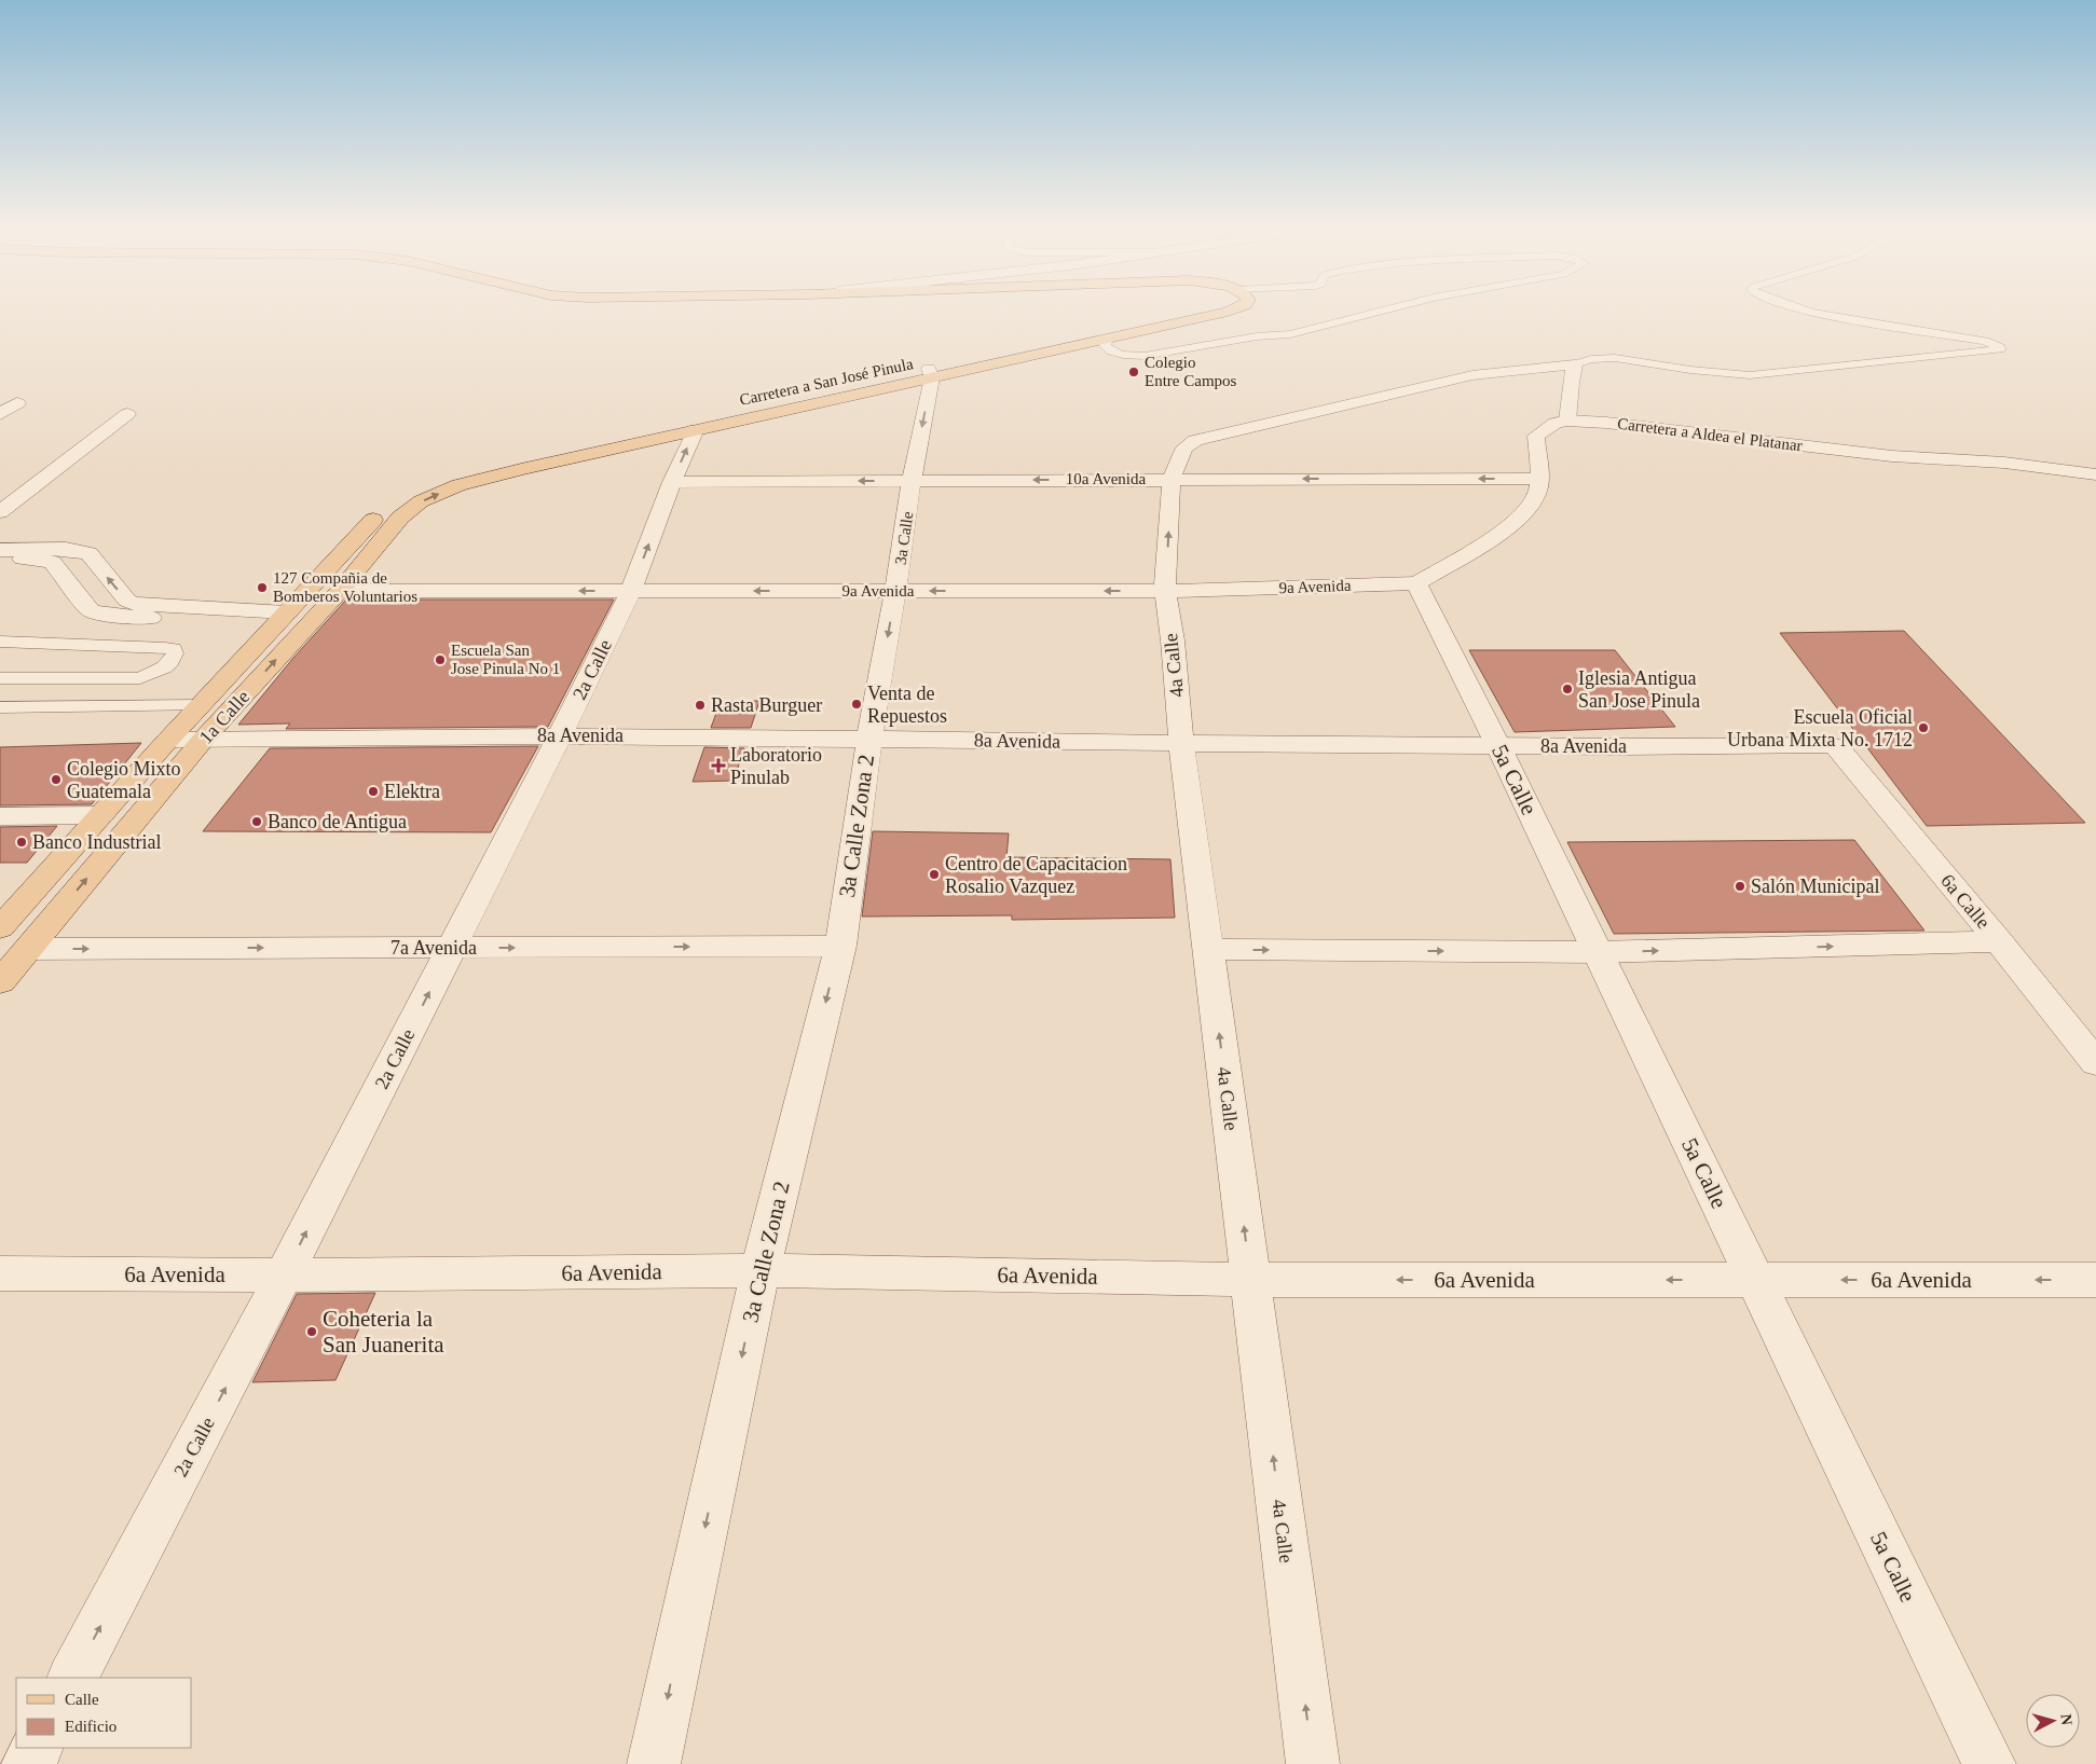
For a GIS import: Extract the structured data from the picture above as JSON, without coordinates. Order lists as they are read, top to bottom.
{
  "streets": {
    "main road": ["Carretera a San José Pinula", "1a Calle"],
    "street": [
      "Carretera a Aldea el Platanar",
      "10a Avenida",
      "3a Calle",
      "9a Avenida",
      "4a Calle",
      "2a Calle",
      "8a Avenida",
      "5a Calle",
      "3a Calle Zona 2",
      "6a Calle",
      "7a Avenida",
      "6a Avenida"
    ]
  },
  "crossings": [
    ["Carretera a San José Pinula", "3a Calle"],
    ["Carretera a San José Pinula", "2a Calle"],
    ["Carretera a San José Pinula", "1a Calle"],
    ["Carretera a Aldea el Platanar", "10a Avenida"],
    ["Carretera a Aldea el Platanar", "9a Avenida"],
    ["Carretera a Aldea el Platanar", "5a Calle"],
    ["10a Avenida", "3a Calle"],
    ["10a Avenida", "4a Calle"],
    ["10a Avenida", "2a Calle"],
    ["3a Calle", "9a Avenida"],
    ["3a Calle", "8a Avenida"],
    ["3a Calle", "3a Calle Zona 2"],
    ["9a Avenida", "4a Calle"],
    ["9a Avenida", "2a Calle"],
    ["9a Avenida", "1a Calle"],
    ["9a Avenida", "5a Calle"],
    ["4a Calle", "8a Avenida"],
    ["4a Calle", "6a Avenida"],
    ["2a Calle", "8a Avenida"],
    ["2a Calle", "7a Avenida"],
    ["2a Calle", "6a Avenida"],
    ["1a Calle", "8a Avenida"],
    ["1a Calle", "7a Avenida"],
    ["8a Avenida", "5a Calle"],
    ["8a Avenida", "3a Calle Zona 2"],
    ["8a Avenida", "6a Calle"],
    ["5a Calle", "6a Avenida"],
    ["3a Calle Zona 2", "7a Avenida"],
    ["3a Calle Zona 2", "6a Avenida"]
  ],
  "one_way": [
    "10a Avenida",
    "3a Calle",
    "9a Avenida",
    "4a Calle",
    "2a Calle",
    "3a Calle Zona 2",
    "7a Avenida",
    "6a Avenida"
  ],
  "places": {
    "other": [
      "Colegio Entre Campos",
      "127 Compañia de Bomberos Voluntarios",
      "Escuela San Jose Pinula No 1",
      "Iglesia Antigua San Jose Pinula",
      "Venta de Repuestos",
      "Rasta Burguer",
      "Escuela Oficial Urbana Mixta No. 1712",
      "Colegio Mixto Guatemala",
      "Elektra",
      "Banco de Antigua",
      "Banco Industrial",
      "Centro de Capacitacion Rosalio Vazquez",
      "Salón Municipal",
      "Coheteria la San Juanerita"
    ],
    "health": ["Laboratorio Pinulab"]
  },
  "legend": ["Calle", "Edificio"],
  "north": "right"
}
